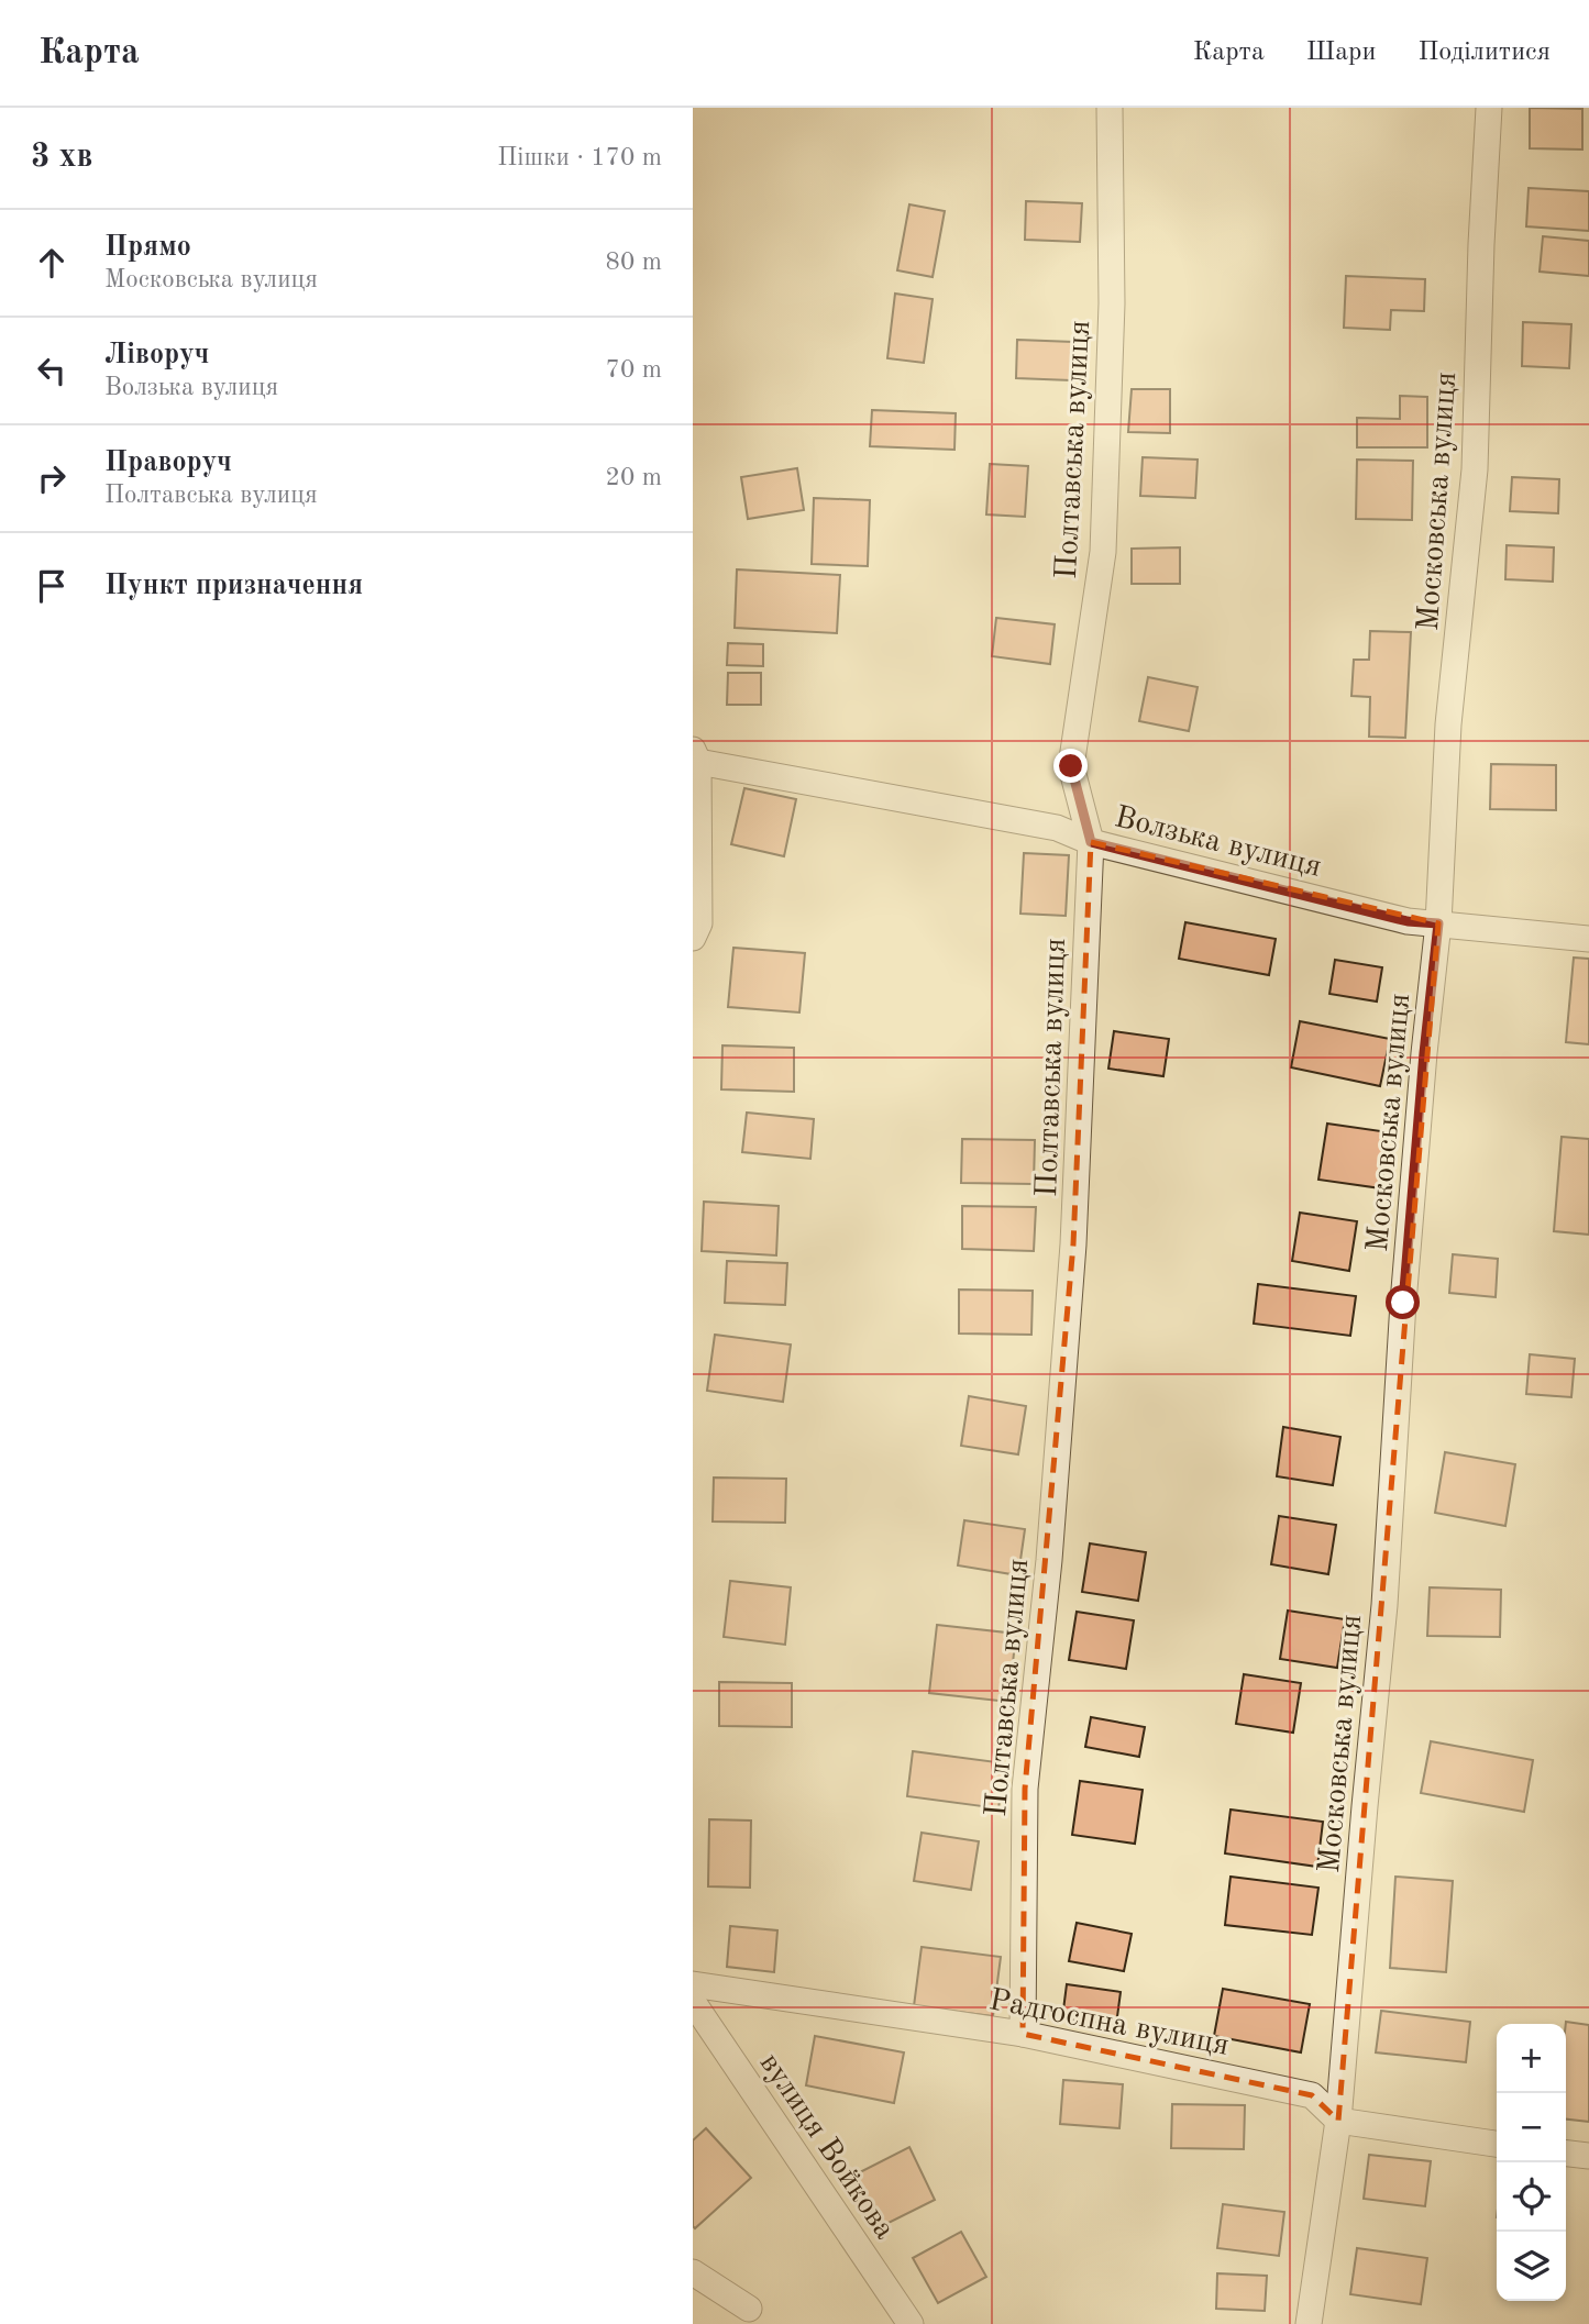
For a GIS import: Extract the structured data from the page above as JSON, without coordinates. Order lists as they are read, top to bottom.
{
  "streets": {
    "street": [
      "Полтавська вулиця",
      "Московська вулиця",
      "Волзька вулиця",
      "Радгоспна вулиця",
      "вулиця Войкова"
    ]
  },
  "crossings": [
    ["Полтавська вулиця", "Волзька вулиця"],
    ["Полтавська вулиця", "Радгоспна вулиця"],
    ["Московська вулиця", "Волзька вулиця"],
    ["Московська вулиця", "Радгоспна вулиця"]
  ],
  "page": {
    "header": "Карта",
    "nav": ["Карта", "Шари", "Поділитися"],
    "heading": ["3 хв", "Пішки · 170 m"],
    "list": [
      ["Прямо", "Московська вулиця", "80 m"],
      ["Ліворуч", "Волзька вулиця", "70 m"],
      ["Праворуч", "Полтавська вулиця", "20 m"],
      "Пункт призначення"
    ],
    "map_buttons": ["+", "−"]
  }
}
